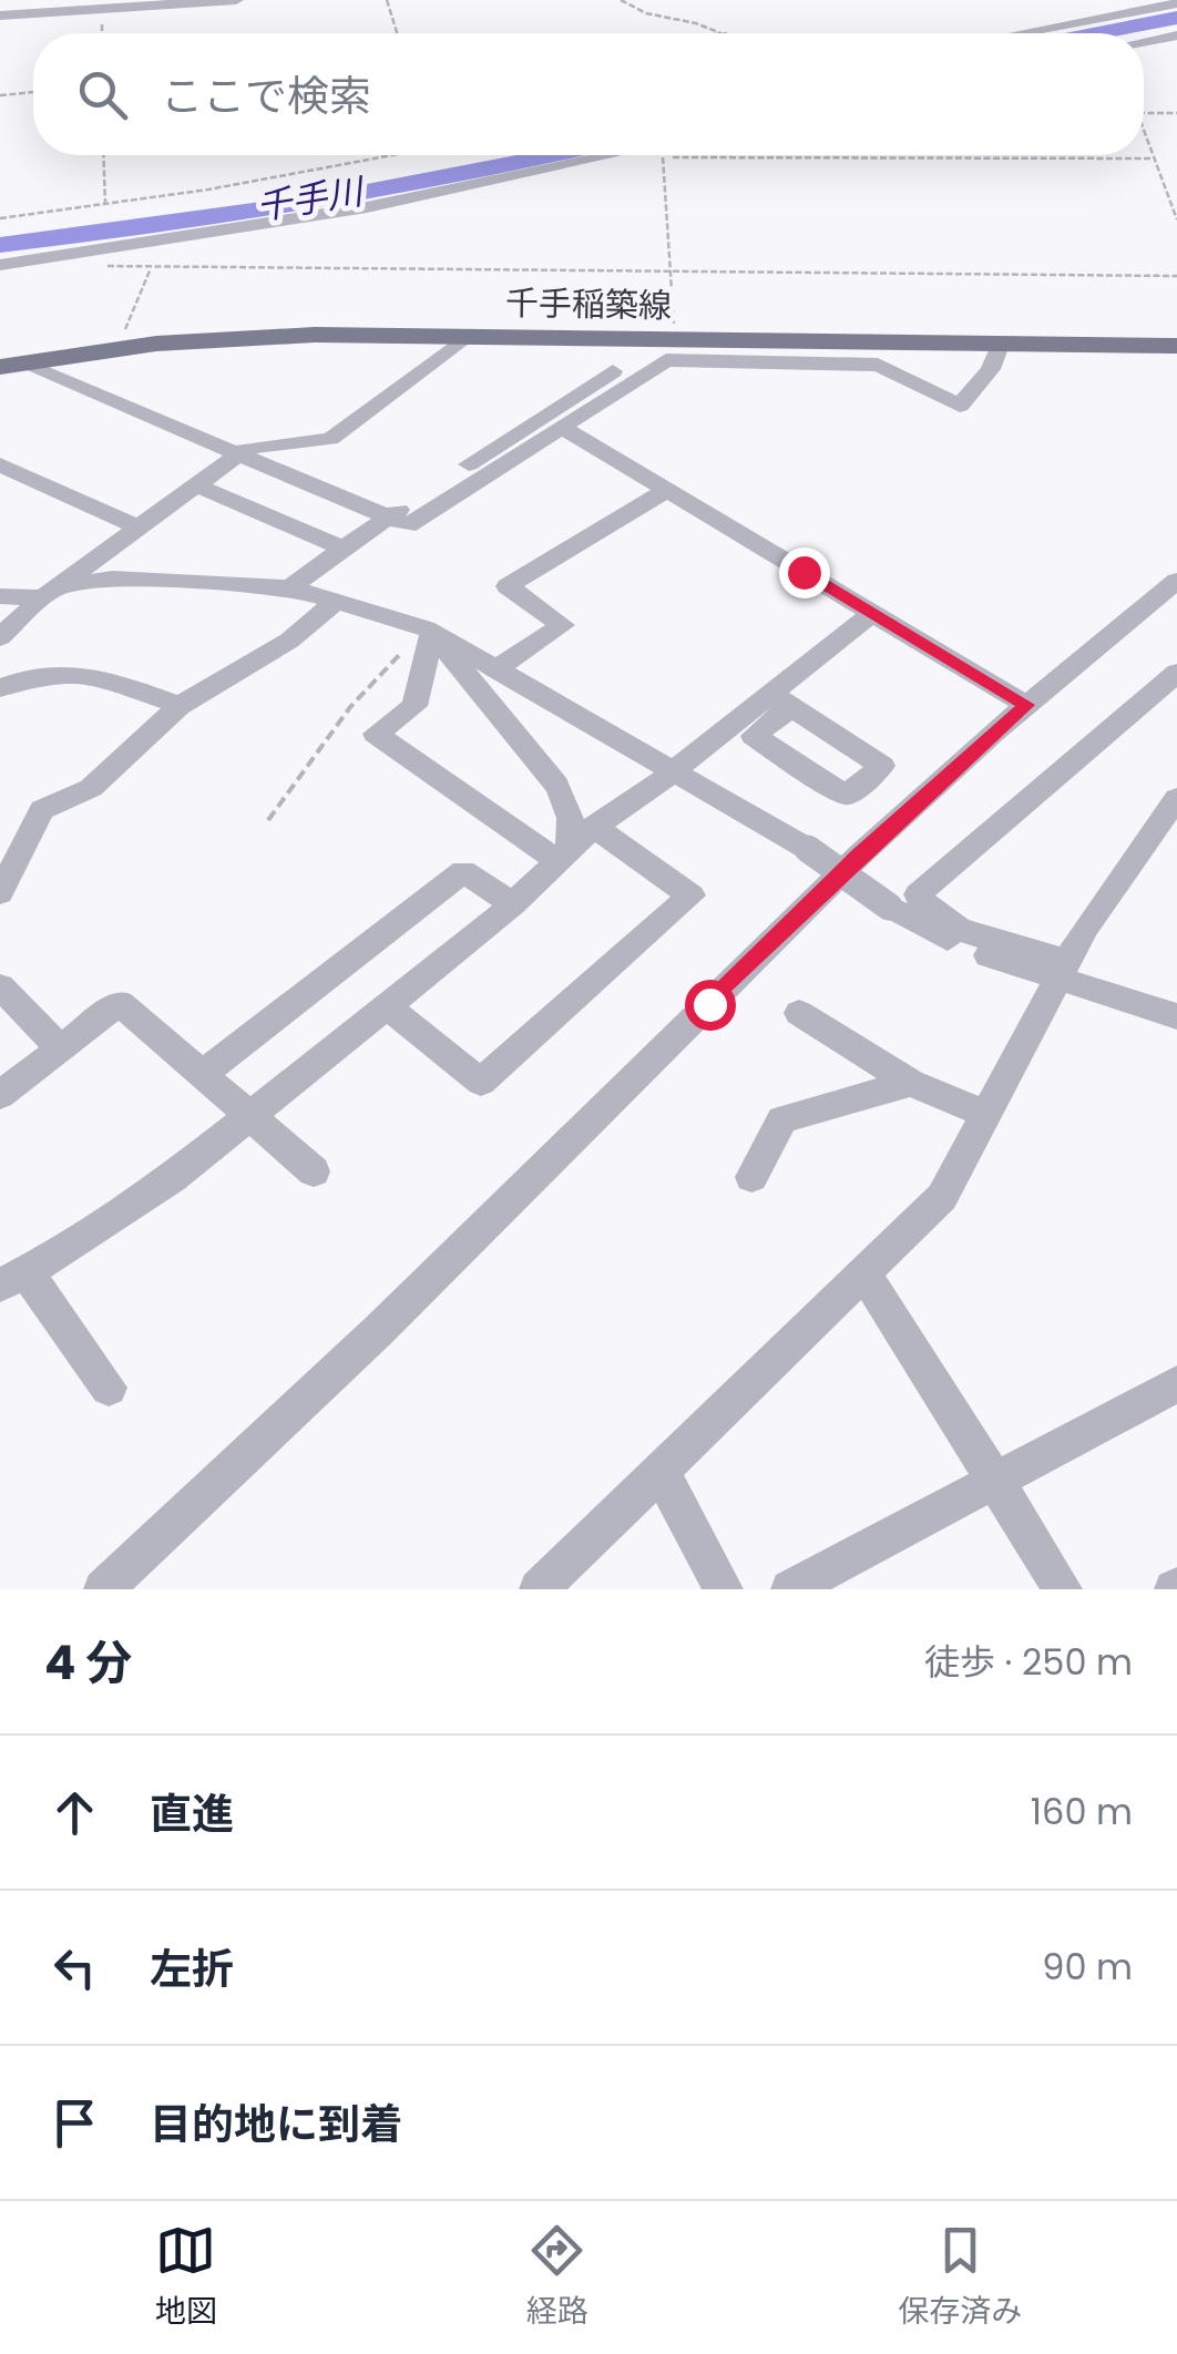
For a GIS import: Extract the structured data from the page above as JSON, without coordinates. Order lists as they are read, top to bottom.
{
  "streets": {
    "main road": ["千手稲築線"]
  },
  "water": ["千手川"],
  "page": {
    "search": "ここで検索",
    "heading": ["4 分", "徒歩 · 250 m"],
    "list": [
      ["直進", "160 m"],
      ["左折", "90 m"],
      "目的地に到着"
    ],
    "nav": ["地図", "経路", "保存済み"]
  }
}
